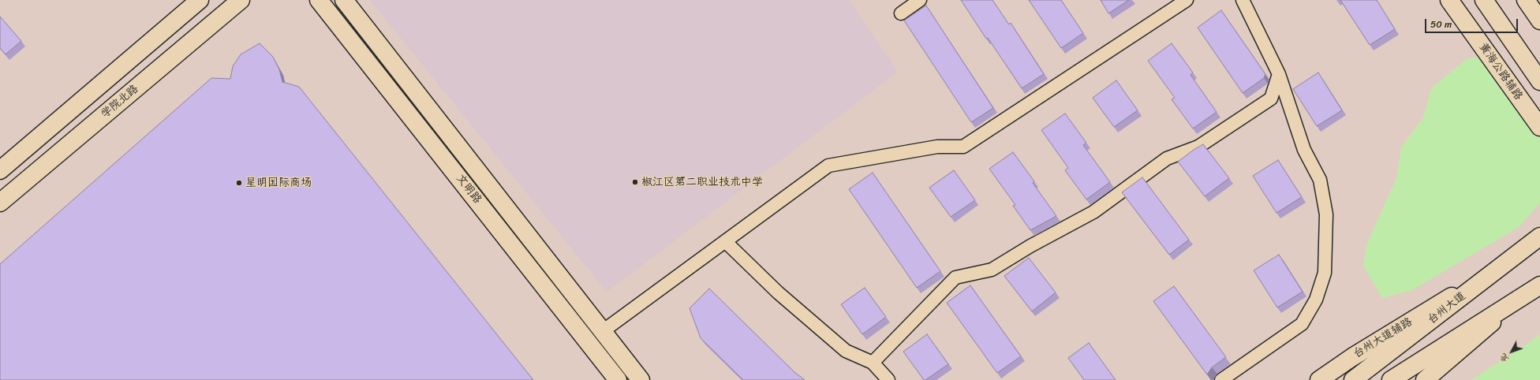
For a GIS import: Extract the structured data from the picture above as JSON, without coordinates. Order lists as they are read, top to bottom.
{
  "streets": {
    "main road": [
      "黄海公路辅路",
      "学院北路",
      "文明路",
      "台州大道",
      "台州大道辅路"
    ]
  },
  "crossings": [
    ["台州大道", "台州大道辅路"]
  ],
  "places": ["椒江区第二职业技术中学", "星明国际商场"],
  "scale_bar": "50 m",
  "north": "bottom left"
}
